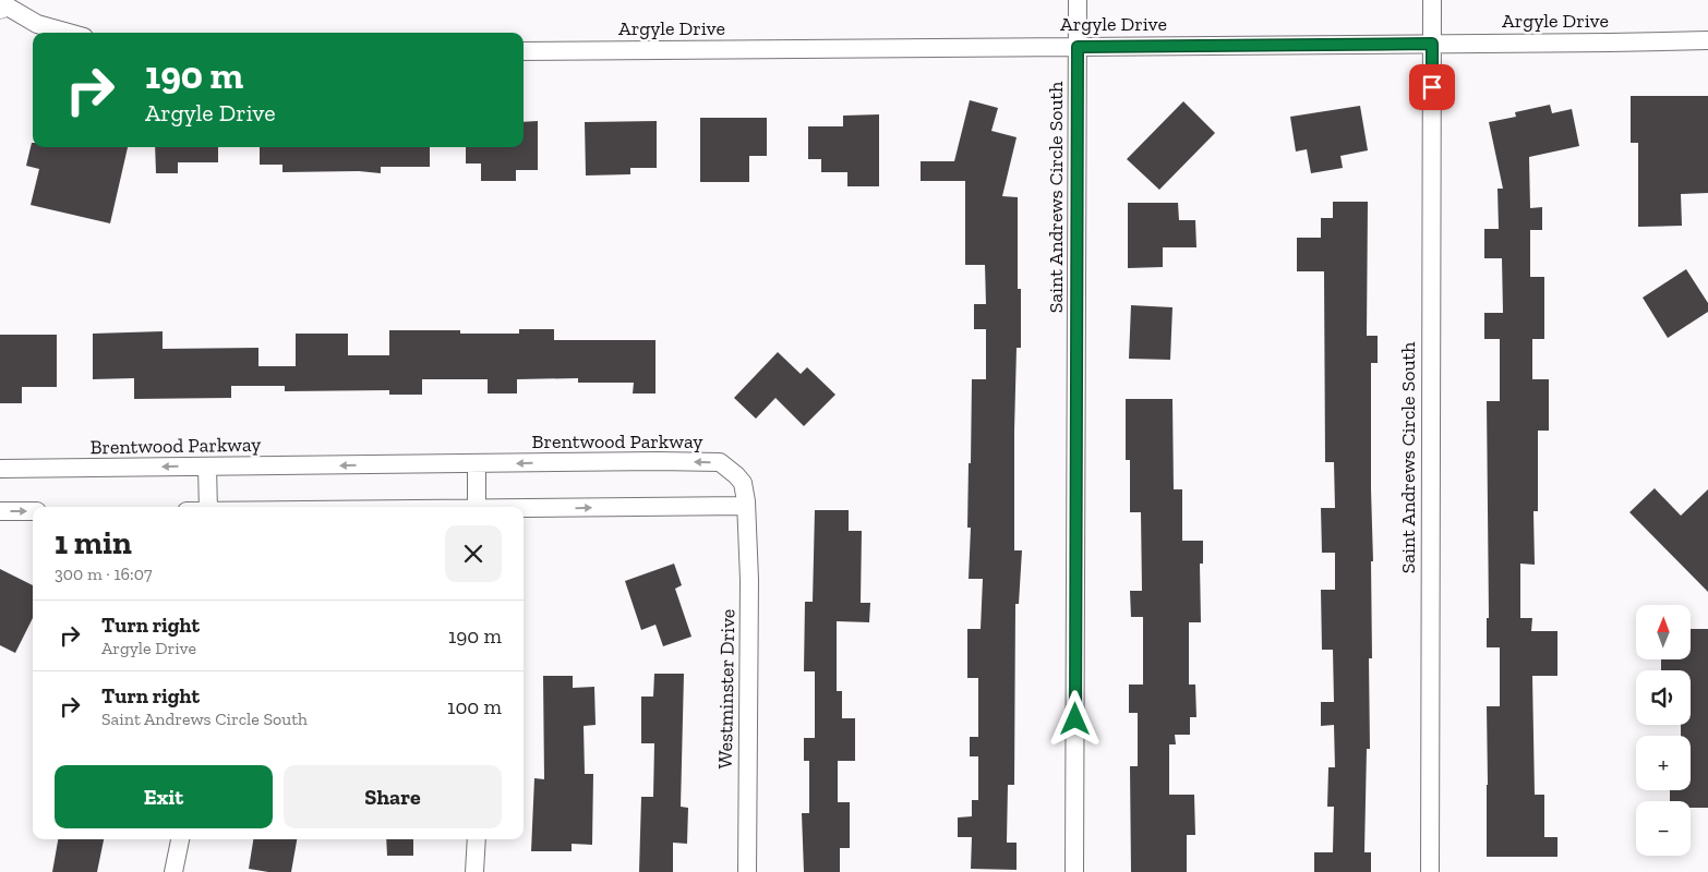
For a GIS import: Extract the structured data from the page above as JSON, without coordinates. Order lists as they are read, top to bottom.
{
  "streets": {
    "street": [
      "Argyle Drive",
      "Saint Andrews Circle South",
      "Brentwood Parkway",
      "Westminster Drive"
    ]
  },
  "crossings": [
    ["Argyle Drive", "Saint Andrews Circle South"],
    ["Brentwood Parkway", "Westminster Drive"]
  ],
  "north": "top",
  "page": {
    "turn": ["190 m", "Argyle Drive"],
    "heading": ["1 min", "300 m · 16:07"],
    "list": [
      {
        "name": "Turn right",
        "note": "Argyle Drive",
        "value": "190 m"
      },
      {
        "name": "Turn right",
        "note": "Saint Andrews Circle South",
        "value": "100 m"
      }
    ],
    "map_buttons": ["+", "−"],
    "buttons": ["Exit", "Share"]
  }
}
